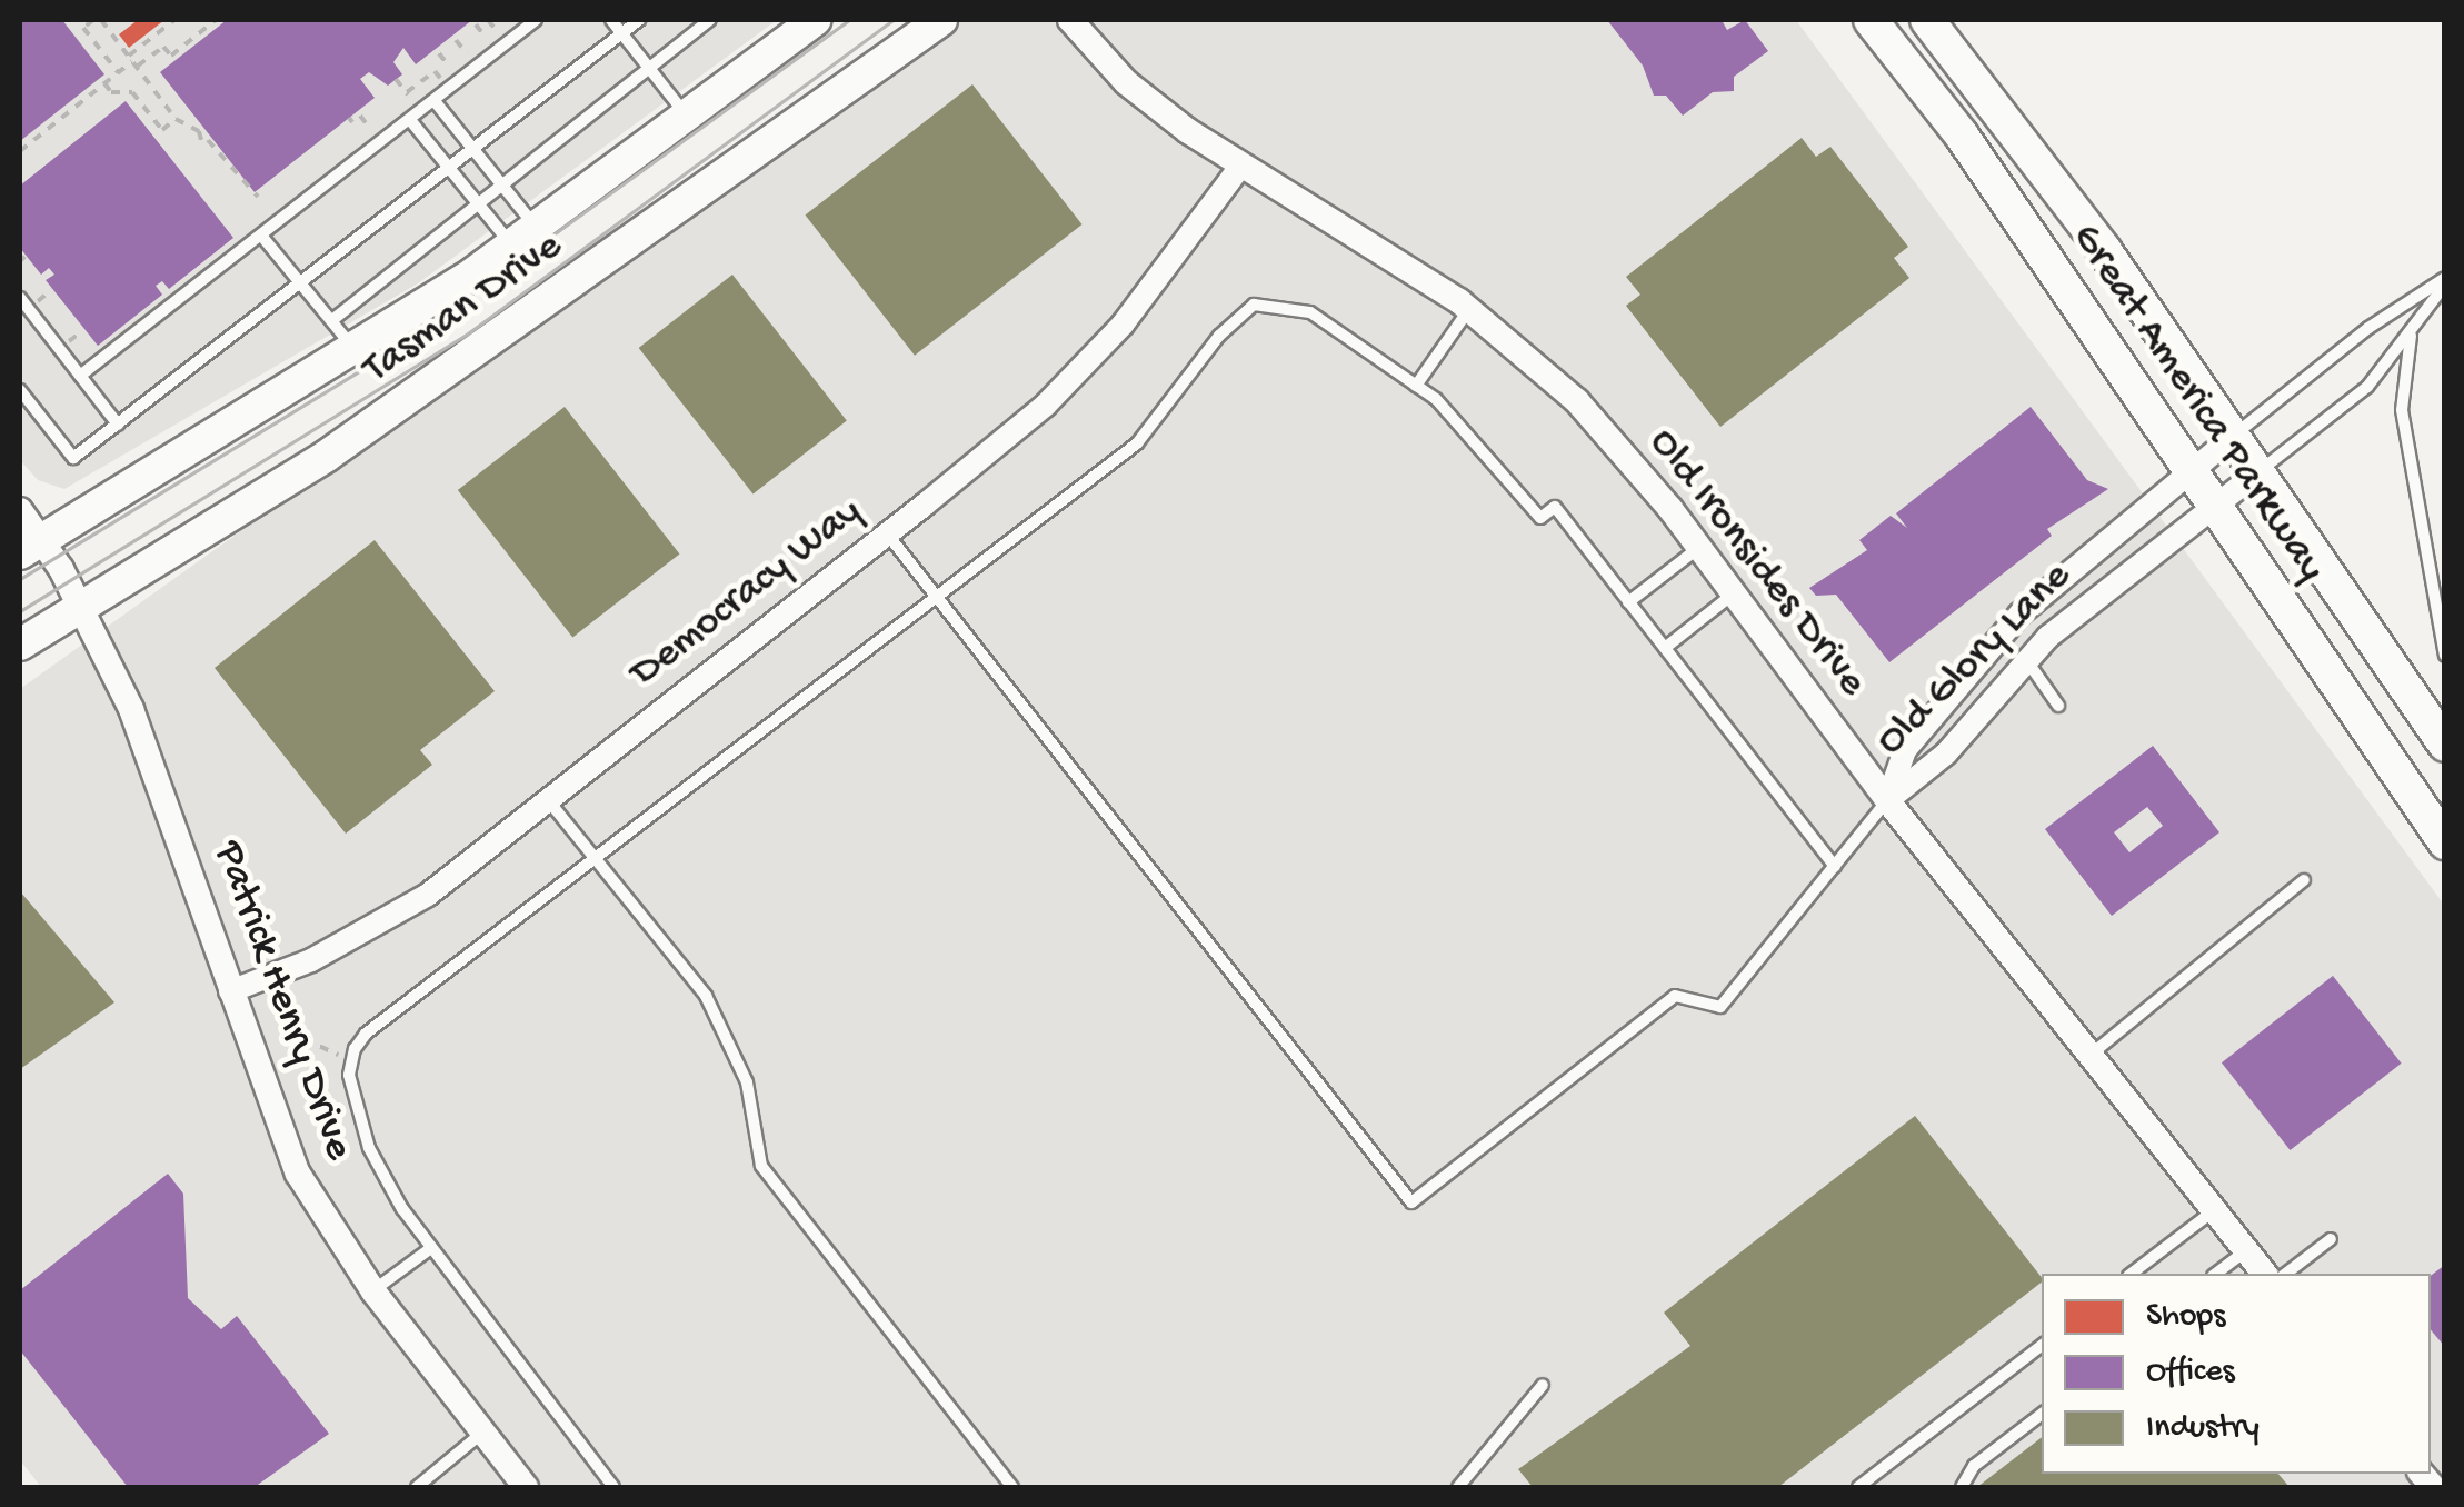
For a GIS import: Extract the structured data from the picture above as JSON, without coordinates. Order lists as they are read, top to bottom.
{
  "streets": {
    "main road": ["Tasman Drive", "Great America Parkway"],
    "street": [
      "Old Ironsides Drive",
      "Democracy Way",
      "Old Glory Lane",
      "Patrick Henry Drive"
    ]
  },
  "crossings": [
    ["Tasman Drive", "Patrick Henry Drive"],
    ["Great America Parkway", "Old Glory Lane"],
    ["Old Ironsides Drive", "Democracy Way"],
    ["Old Ironsides Drive", "Old Glory Lane"],
    ["Democracy Way", "Patrick Henry Drive"]
  ],
  "legend": ["Shops", "Offices", "Industry"]
}
